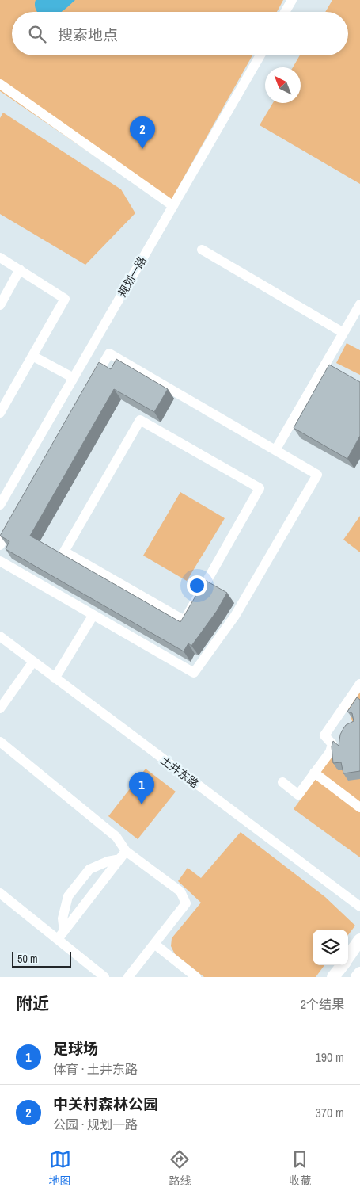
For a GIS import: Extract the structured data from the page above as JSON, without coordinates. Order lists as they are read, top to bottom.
{
  "streets": {
    "street": ["规划一路", "土井东路"]
  },
  "scale_bar": "50 m",
  "north": "top left",
  "page": {
    "search": "搜索地点",
    "pins": ["2", "1"],
    "scale": "50 m",
    "heading": ["附近", "2个结果"],
    "list": [
      {
        "mark": "1",
        "name": "足球场",
        "note": "体育 · 土井东路",
        "value": "190 m"
      },
      {
        "mark": "2",
        "name": "中关村森林公园",
        "note": "公园 · 规划一路",
        "value": "370 m"
      }
    ],
    "nav": ["地图", "路线", "收藏"]
  }
}
